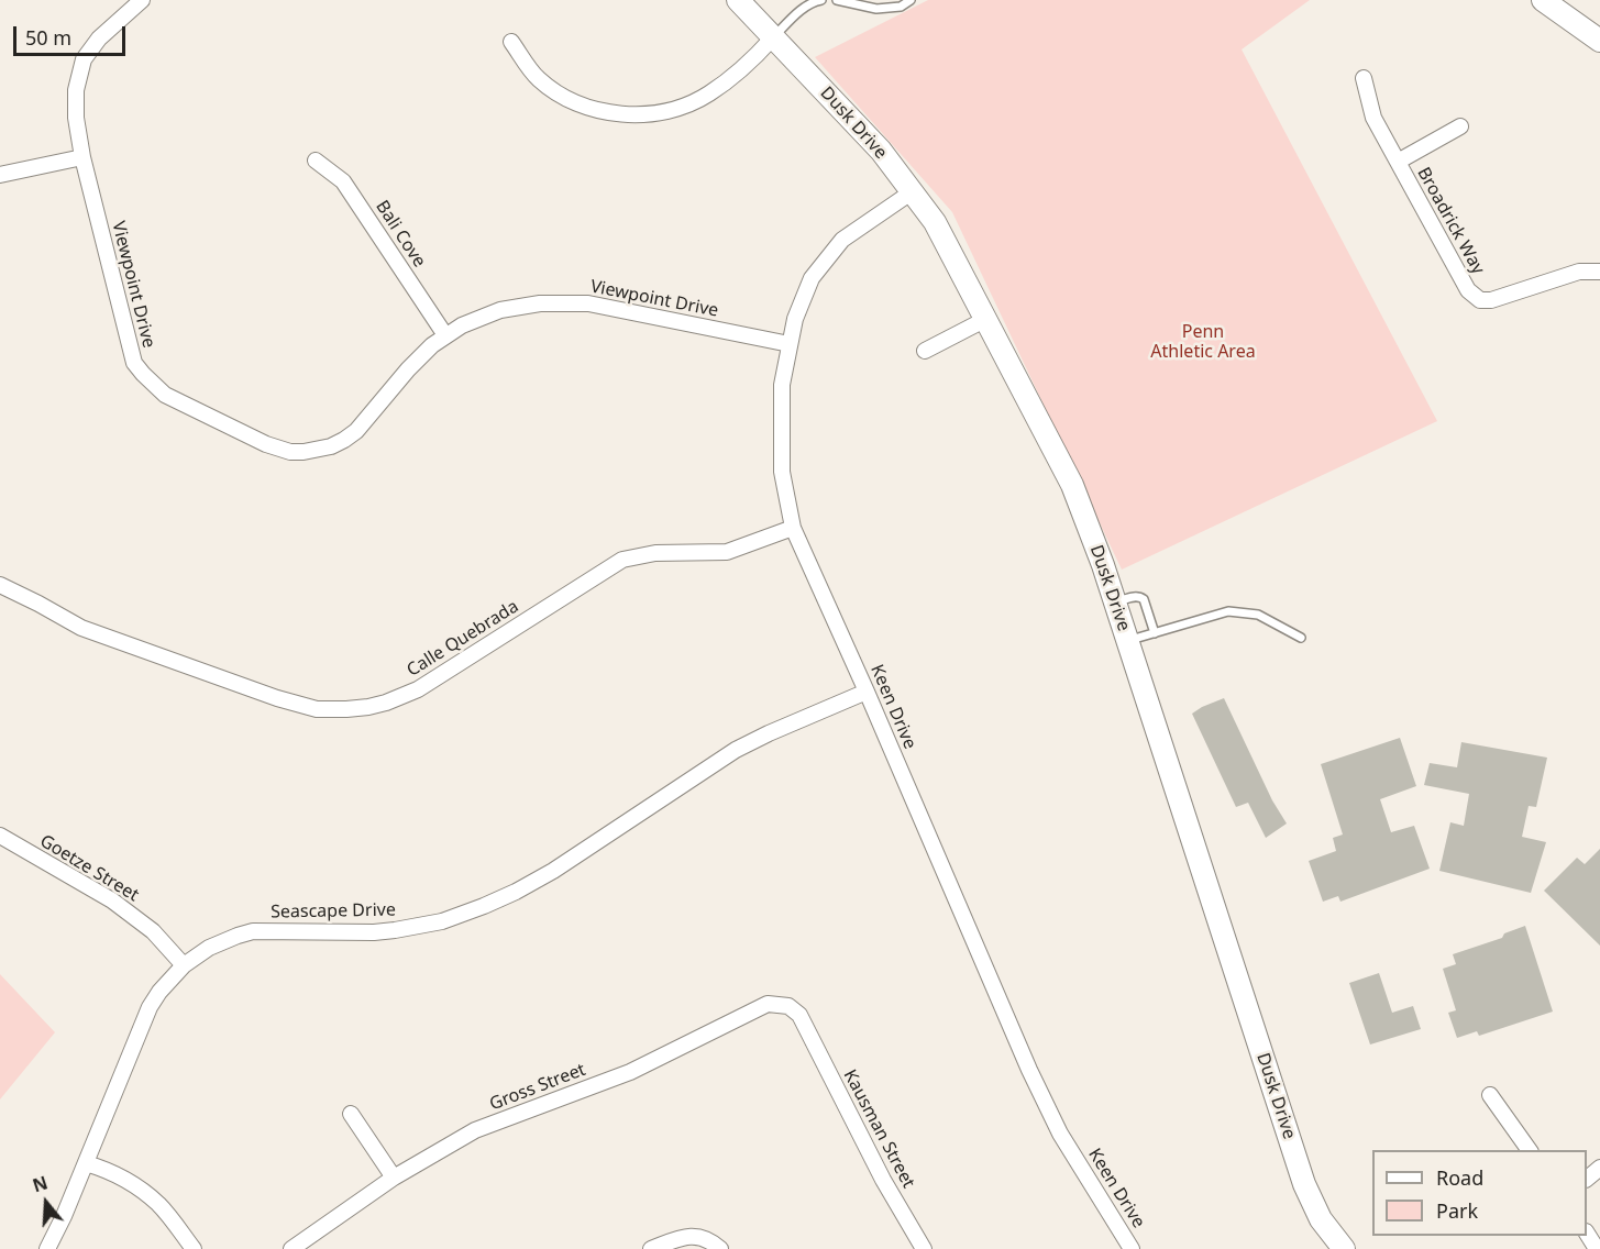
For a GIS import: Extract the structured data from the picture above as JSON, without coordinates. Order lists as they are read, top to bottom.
{
  "streets": {
    "street": [
      "Dusk Drive",
      "Broadrick Way",
      "Bali Cove",
      "Viewpoint Drive",
      "Calle Quebrada",
      "Keen Drive",
      "Goetze Street",
      "Seascape Drive",
      "Gross Street",
      "Kausman Street"
    ]
  },
  "crossings": [
    ["Dusk Drive", "Keen Drive"],
    ["Bali Cove", "Viewpoint Drive"],
    ["Viewpoint Drive", "Keen Drive"],
    ["Calle Quebrada", "Keen Drive"],
    ["Keen Drive", "Seascape Drive"],
    ["Goetze Street", "Seascape Drive"],
    ["Gross Street", "Kausman Street"]
  ],
  "parks": ["Penn Athletic Area"],
  "legend": ["Road", "Park"],
  "scale_bar": "50 m",
  "north": "top"
}
